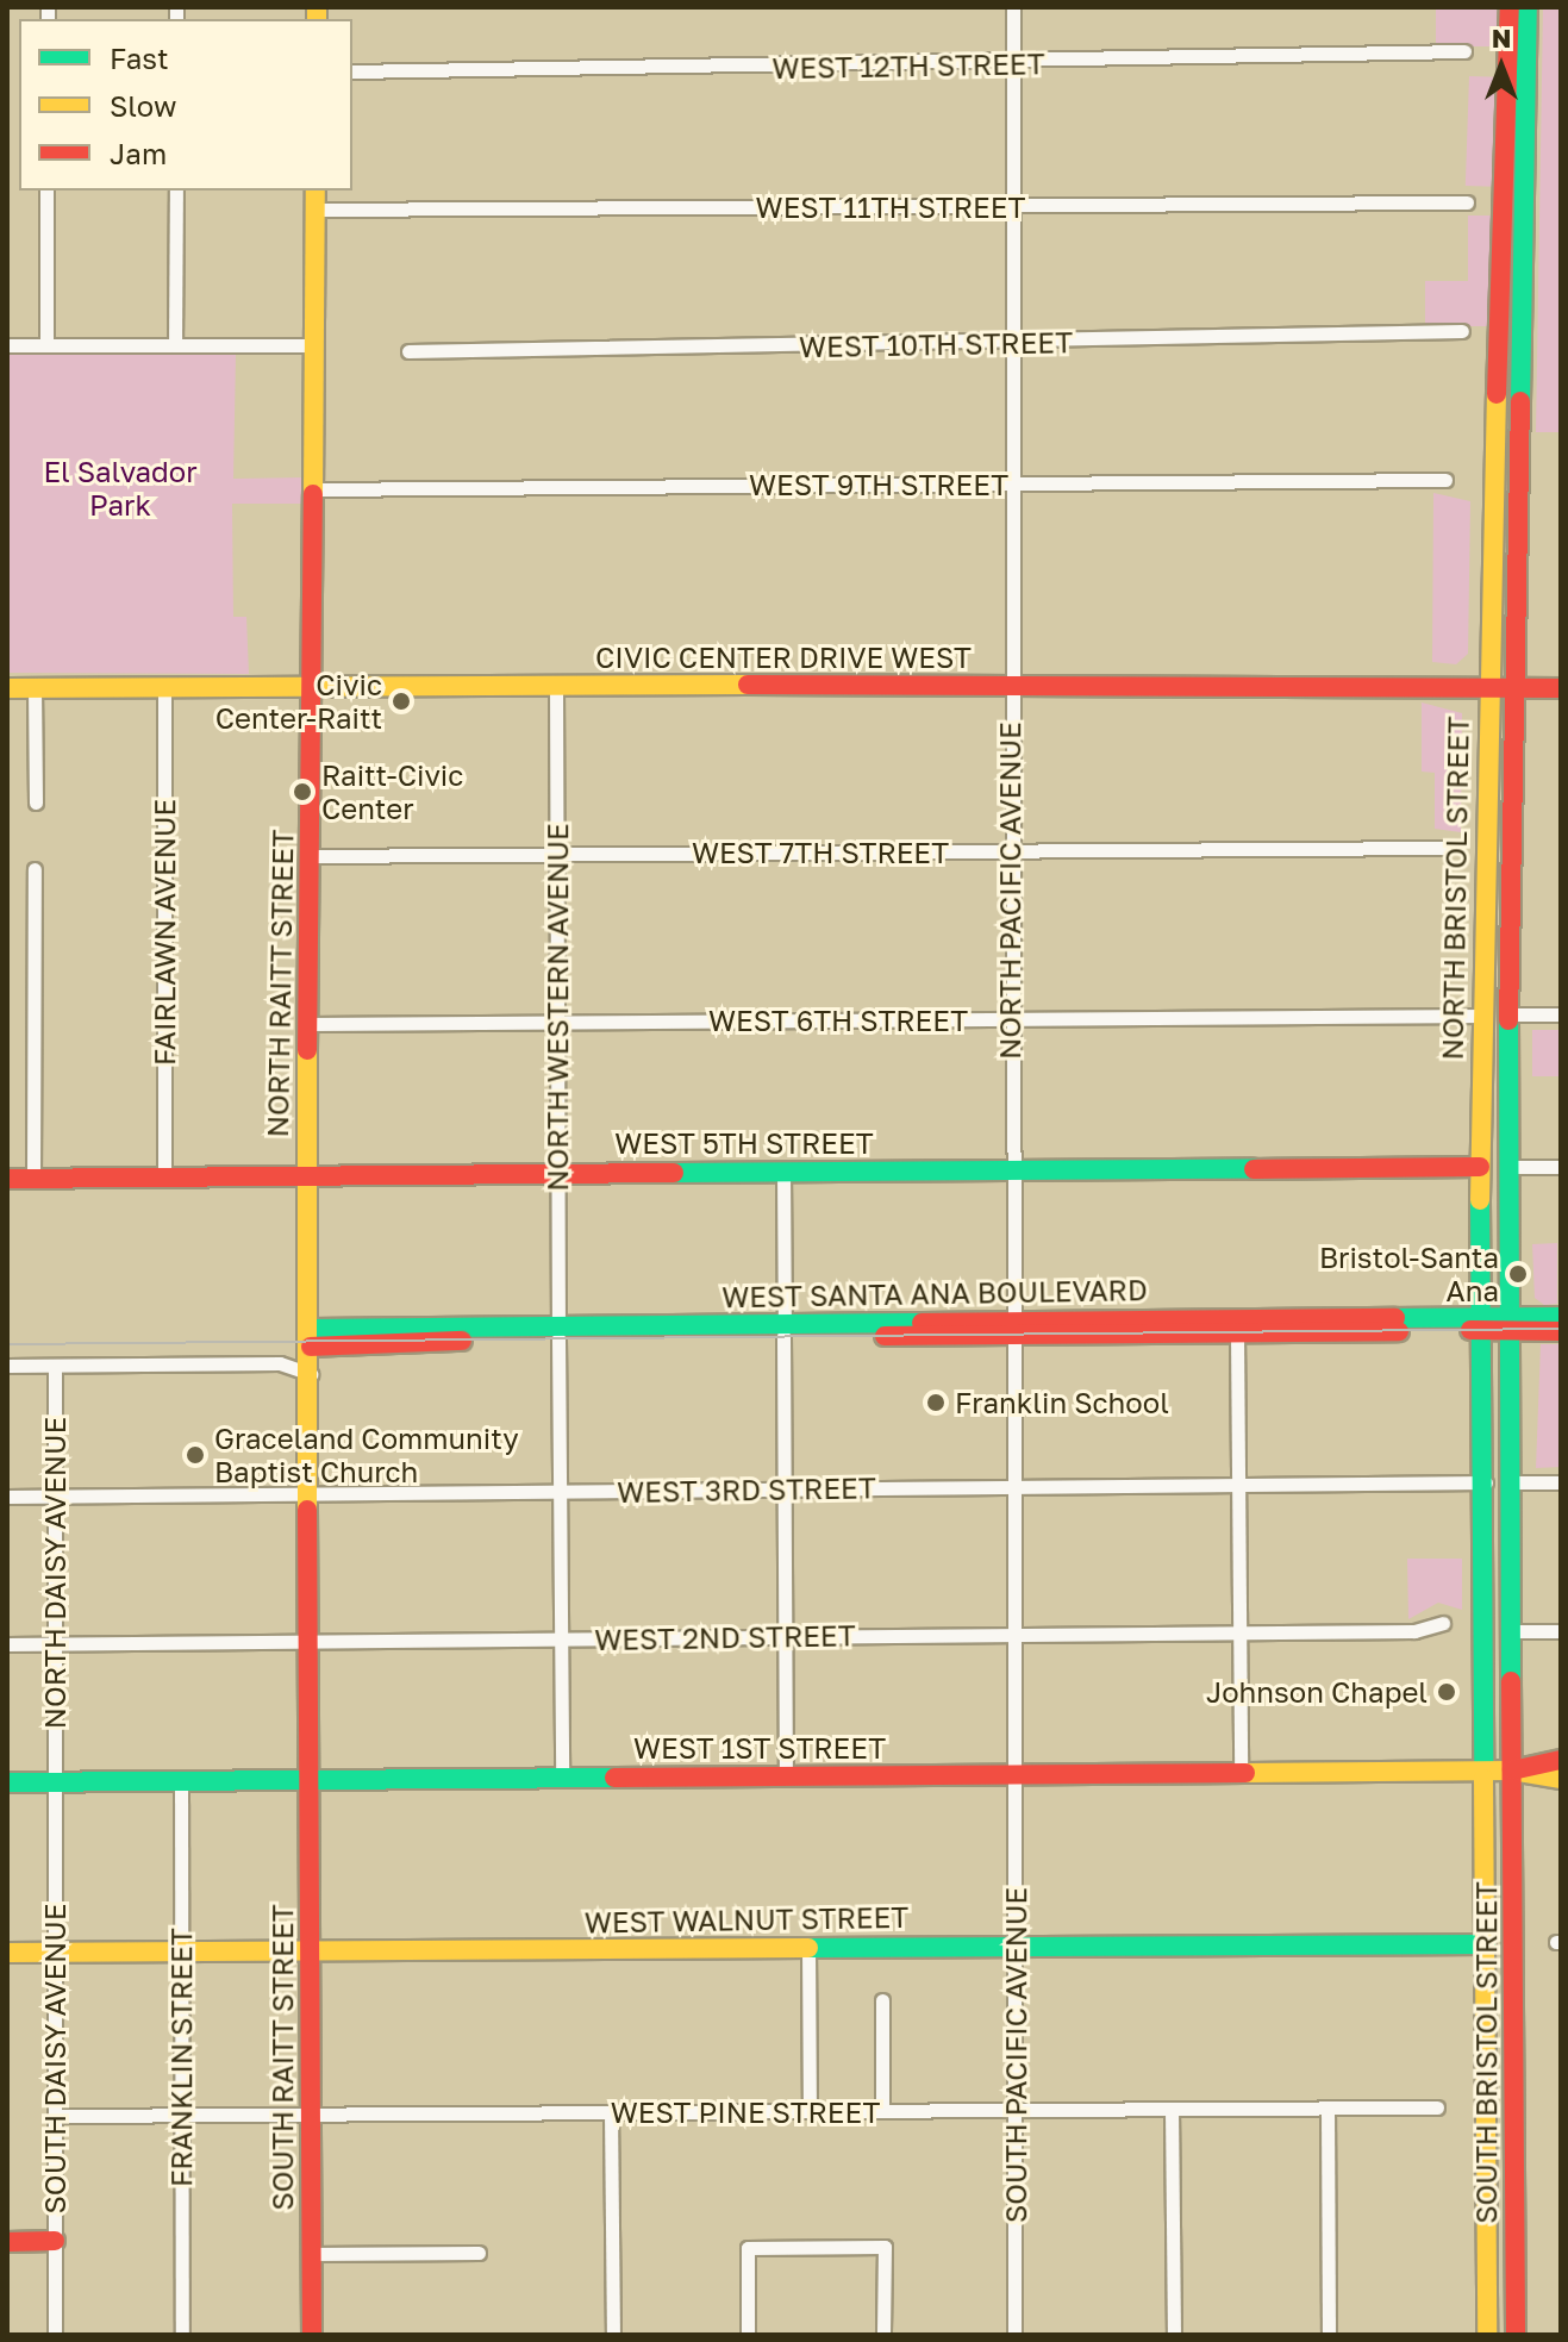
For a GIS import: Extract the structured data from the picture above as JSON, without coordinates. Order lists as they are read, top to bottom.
{
  "streets": {
    "main road": [
      "CIVIC CENTER DRIVE WEST",
      "NORTH BRISTOL STREET",
      "NORTH RAITT STREET",
      "WEST 5TH STREET",
      "WEST SANTA ANA BOULEVARD",
      "WEST 1ST STREET",
      "WEST WALNUT STREET",
      "SOUTH BRISTOL STREET",
      "SOUTH RAITT STREET"
    ],
    "street": [
      "WEST 12TH STREET",
      "WEST 11TH STREET",
      "WEST 10TH STREET",
      "WEST 9TH STREET",
      "WEST 7TH STREET",
      "NORTH PACIFIC AVENUE",
      "FAIRLAWN AVENUE",
      "NORTH WESTERN AVENUE",
      "WEST 6TH STREET",
      "WEST 3RD STREET",
      "NORTH DAISY AVENUE",
      "WEST 2ND STREET",
      "SOUTH PACIFIC AVENUE",
      "FRANKLIN STREET",
      "SOUTH DAISY AVENUE",
      "WEST PINE STREET"
    ]
  },
  "crossings": [
    ["WEST 12TH STREET", "NORTH PACIFIC AVENUE"],
    ["WEST 11TH STREET", "NORTH PACIFIC AVENUE"],
    ["WEST 11TH STREET", "NORTH RAITT STREET"],
    ["WEST 10TH STREET", "NORTH PACIFIC AVENUE"],
    ["WEST 9TH STREET", "NORTH PACIFIC AVENUE"],
    ["WEST 9TH STREET", "NORTH RAITT STREET"],
    ["CIVIC CENTER DRIVE WEST", "NORTH BRISTOL STREET"],
    ["CIVIC CENTER DRIVE WEST", "NORTH PACIFIC AVENUE"],
    ["CIVIC CENTER DRIVE WEST", "FAIRLAWN AVENUE"],
    ["CIVIC CENTER DRIVE WEST", "NORTH RAITT STREET"],
    ["CIVIC CENTER DRIVE WEST", "NORTH WESTERN AVENUE"],
    ["WEST 7TH STREET", "NORTH PACIFIC AVENUE"],
    ["WEST 7TH STREET", "NORTH RAITT STREET"],
    ["WEST 7TH STREET", "NORTH WESTERN AVENUE"],
    ["NORTH BRISTOL STREET", "WEST 6TH STREET"],
    ["NORTH BRISTOL STREET", "WEST 5TH STREET"],
    ["NORTH BRISTOL STREET", "WEST SANTA ANA BOULEVARD"],
    ["NORTH BRISTOL STREET", "WEST 3RD STREET"],
    ["NORTH BRISTOL STREET", "WEST 1ST STREET"],
    ["NORTH BRISTOL STREET", "SOUTH BRISTOL STREET"],
    ["NORTH PACIFIC AVENUE", "WEST 6TH STREET"],
    ["NORTH PACIFIC AVENUE", "WEST 5TH STREET"],
    ["NORTH PACIFIC AVENUE", "WEST SANTA ANA BOULEVARD"],
    ["NORTH PACIFIC AVENUE", "WEST 3RD STREET"],
    ["NORTH PACIFIC AVENUE", "WEST 2ND STREET"],
    ["NORTH PACIFIC AVENUE", "WEST 1ST STREET"],
    ["NORTH PACIFIC AVENUE", "SOUTH PACIFIC AVENUE"],
    ["FAIRLAWN AVENUE", "WEST 5TH STREET"],
    ["NORTH RAITT STREET", "WEST 6TH STREET"],
    ["NORTH RAITT STREET", "WEST 5TH STREET"],
    ["NORTH RAITT STREET", "WEST SANTA ANA BOULEVARD"],
    ["NORTH RAITT STREET", "WEST 3RD STREET"],
    ["NORTH RAITT STREET", "WEST 2ND STREET"],
    ["NORTH RAITT STREET", "WEST 1ST STREET"],
    ["NORTH RAITT STREET", "SOUTH RAITT STREET"],
    ["NORTH WESTERN AVENUE", "WEST 6TH STREET"],
    ["NORTH WESTERN AVENUE", "WEST 5TH STREET"],
    ["NORTH WESTERN AVENUE", "WEST SANTA ANA BOULEVARD"],
    ["NORTH WESTERN AVENUE", "WEST 3RD STREET"],
    ["NORTH WESTERN AVENUE", "WEST 2ND STREET"],
    ["NORTH WESTERN AVENUE", "WEST 1ST STREET"],
    ["WEST 3RD STREET", "NORTH DAISY AVENUE"],
    ["NORTH DAISY AVENUE", "WEST 2ND STREET"],
    ["NORTH DAISY AVENUE", "WEST 1ST STREET"],
    ["NORTH DAISY AVENUE", "SOUTH DAISY AVENUE"],
    ["WEST 1ST STREET", "SOUTH BRISTOL STREET"],
    ["WEST 1ST STREET", "SOUTH PACIFIC AVENUE"],
    ["WEST 1ST STREET", "FRANKLIN STREET"],
    ["WEST 1ST STREET", "SOUTH RAITT STREET"],
    ["WEST 1ST STREET", "SOUTH DAISY AVENUE"],
    ["WEST WALNUT STREET", "SOUTH BRISTOL STREET"],
    ["WEST WALNUT STREET", "SOUTH PACIFIC AVENUE"],
    ["WEST WALNUT STREET", "FRANKLIN STREET"],
    ["WEST WALNUT STREET", "SOUTH RAITT STREET"],
    ["WEST WALNUT STREET", "SOUTH DAISY AVENUE"],
    ["SOUTH PACIFIC AVENUE", "WEST PINE STREET"],
    ["FRANKLIN STREET", "WEST PINE STREET"],
    ["SOUTH RAITT STREET", "WEST PINE STREET"],
    ["SOUTH DAISY AVENUE", "WEST PINE STREET"]
  ],
  "parks": ["El Salvador Park"],
  "places": [
    "Civic Center-Raitt",
    "Raitt-Civic Center",
    "Bristol-Santa Ana",
    "Franklin School",
    "Graceland Community Baptist Church",
    "Johnson Chapel"
  ],
  "legend": ["Fast", "Slow", "Jam"],
  "north": "top"
}
